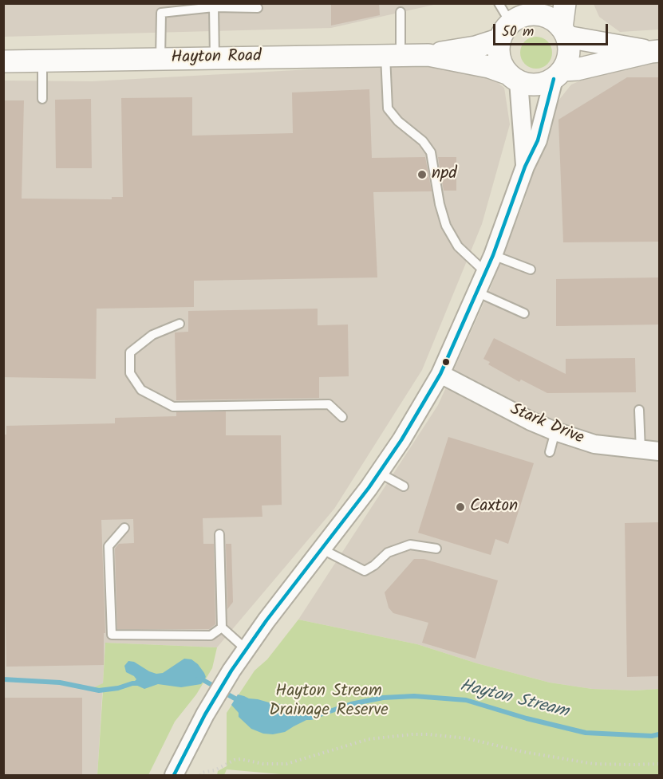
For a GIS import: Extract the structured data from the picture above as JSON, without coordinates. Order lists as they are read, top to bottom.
{
  "streets": {
    "street": ["Hayton Road", "Stark Drive"]
  },
  "water": ["Hayton Stream"],
  "parks": ["Hayton Stream Drainage Reserve"],
  "places": ["npd", "Caxton"],
  "scale_bar": "50 m"
}
